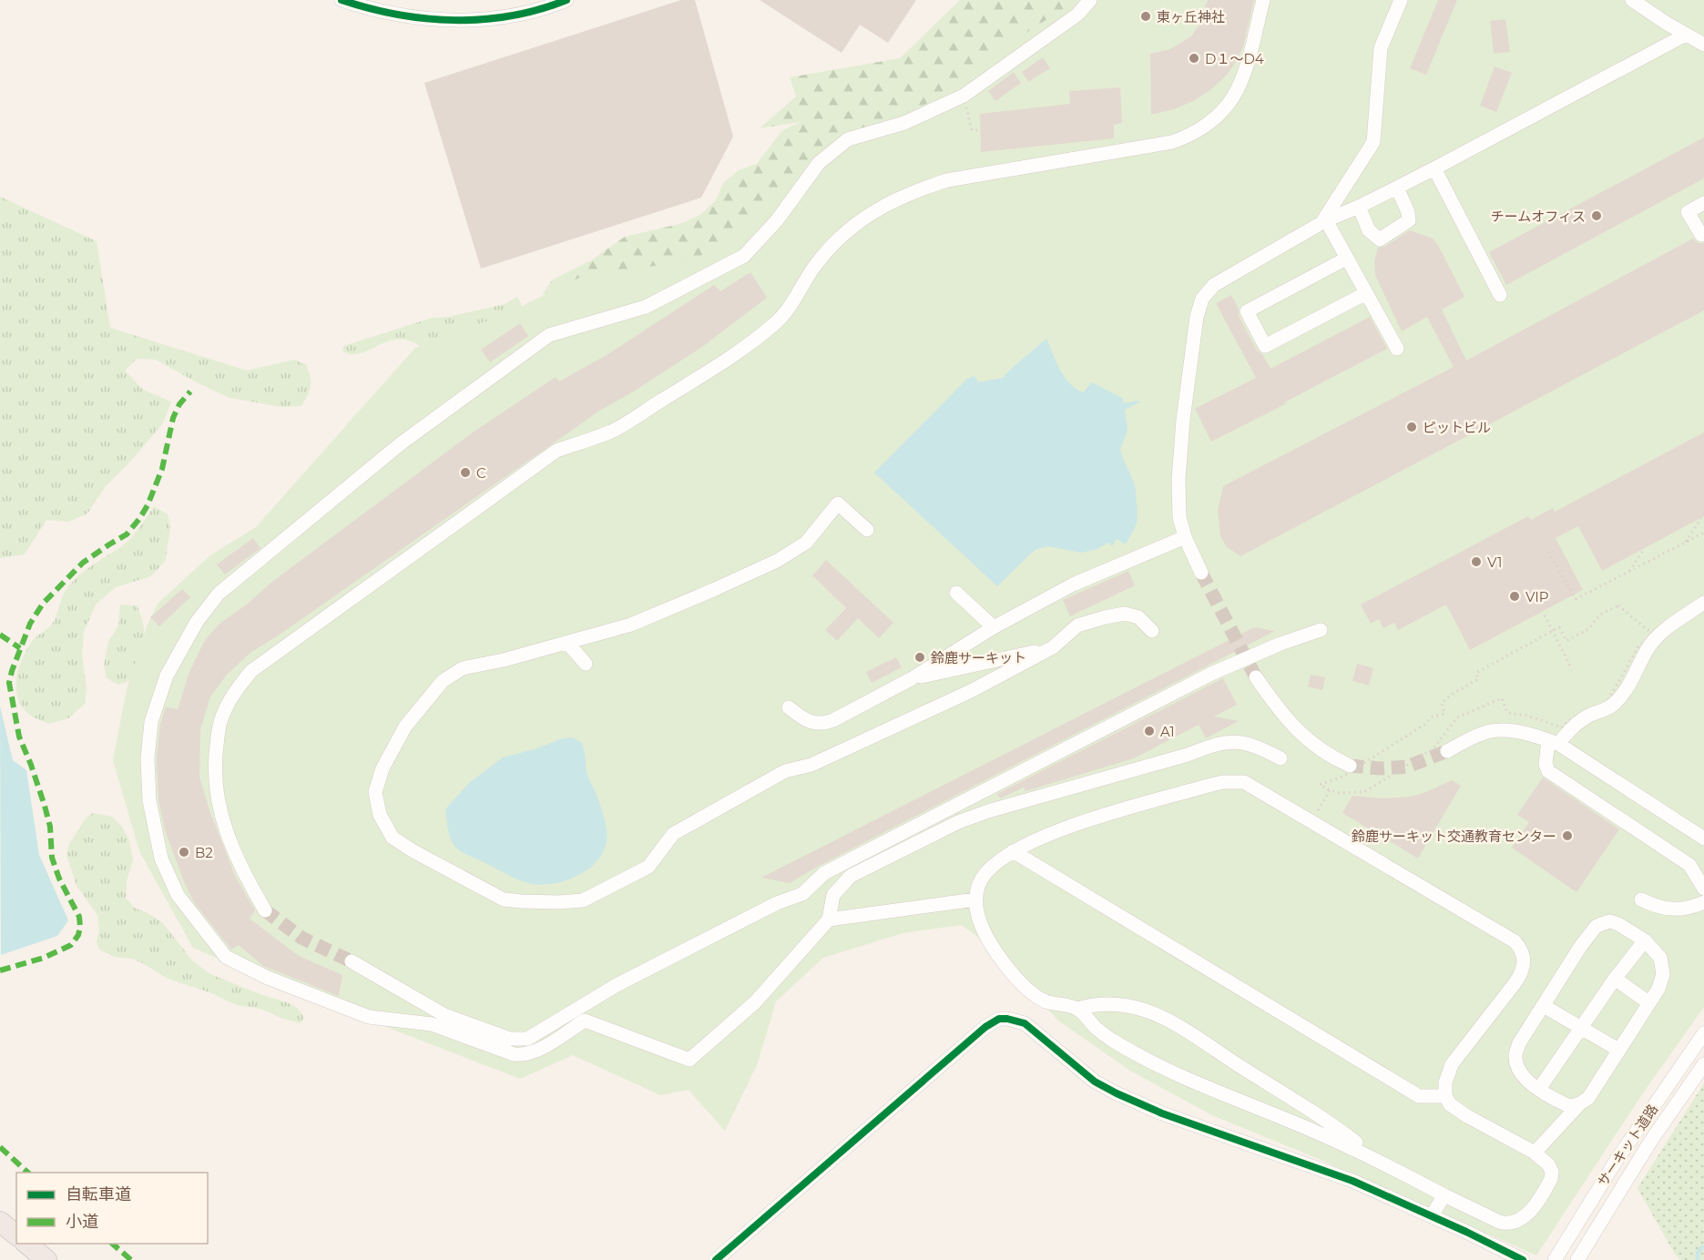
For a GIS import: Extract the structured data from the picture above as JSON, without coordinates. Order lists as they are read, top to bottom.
{
  "streets": {
    "street": ["サーキット道路"]
  },
  "places": [
    "東ヶ丘神社",
    "D１～D4",
    "チームオフィス",
    "ピットビル",
    "C",
    "V1",
    "VIP",
    "鈴鹿サーキット",
    "A1",
    "鈴鹿サーキット交通教育センター",
    "B2"
  ],
  "legend": ["自転車道", "小道"]
}
